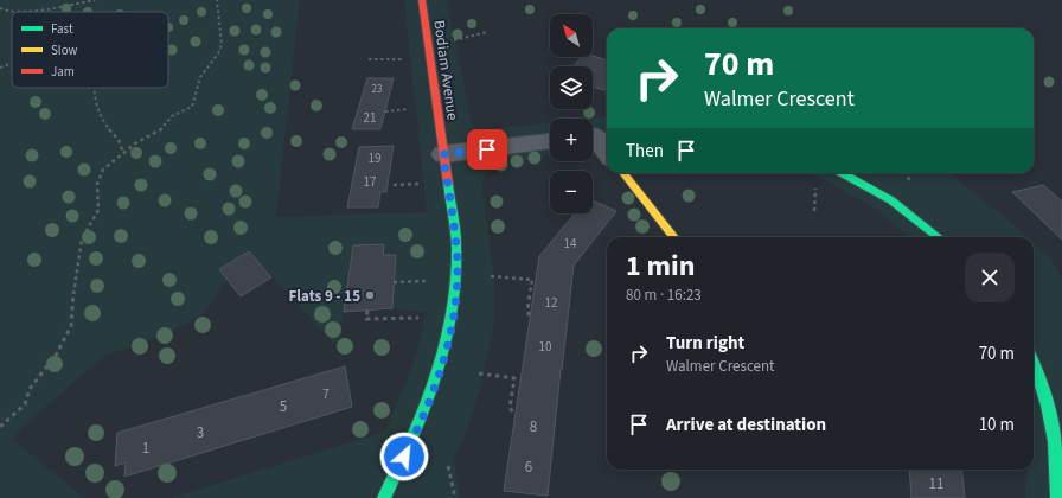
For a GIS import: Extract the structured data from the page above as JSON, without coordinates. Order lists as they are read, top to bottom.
{
  "streets": {
    "street": ["Bodiam Avenue"]
  },
  "places": ["Flats 9 - 15"],
  "house_numbers": [
    "23",
    "21",
    "19",
    "17",
    "14",
    "12",
    "10",
    "7",
    "5",
    "8",
    "3",
    "1",
    "6",
    "11"
  ],
  "legend": ["Fast", "Slow", "Jam"],
  "north": "top left",
  "page": {
    "map_buttons": ["+", "−"],
    "turn": ["70 m", "Walmer Crescent"],
    "then": "Then",
    "heading": ["1 min", "80 m · 16:23"],
    "list": [
      {
        "name": "Turn right",
        "note": "Walmer Crescent",
        "value": "70 m"
      },
      {
        "name": "Arrive at destination",
        "value": "10 m"
      }
    ]
  }
}
